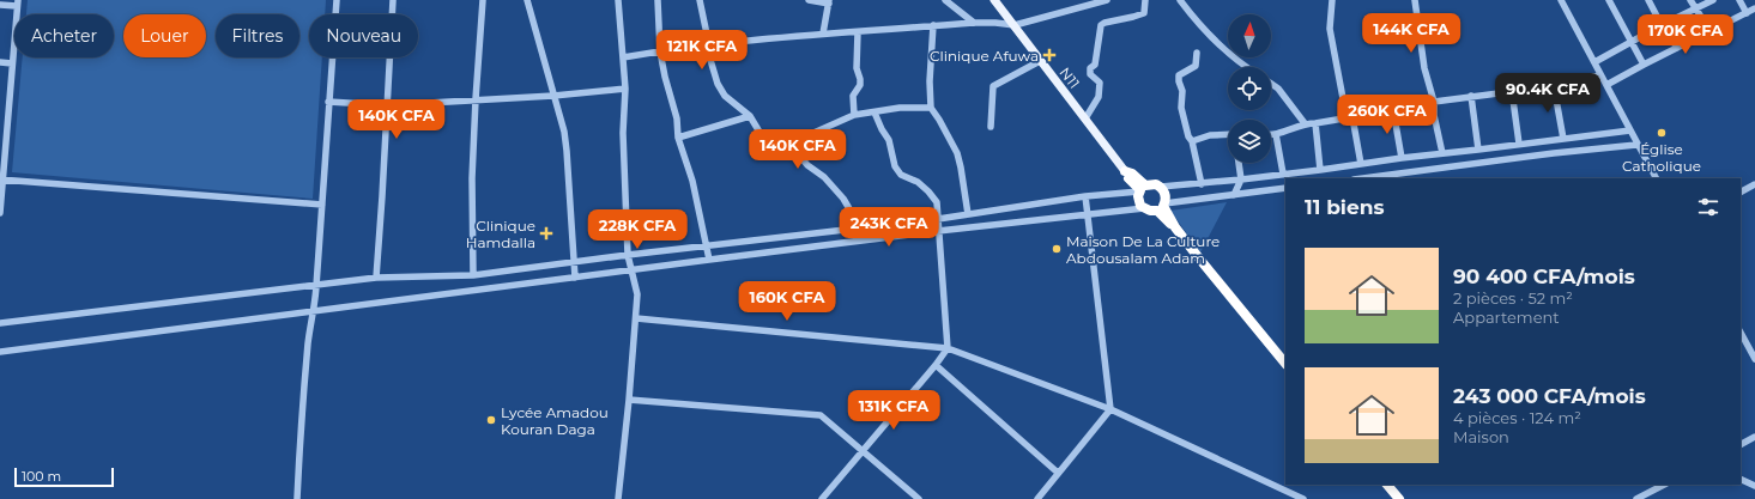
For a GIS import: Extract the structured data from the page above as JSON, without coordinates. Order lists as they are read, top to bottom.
{
  "streets": {
    "main road": ["N11"]
  },
  "places": {
    "health": ["Clinique Afuwa", "Clinique Hamdalla"],
    "other": ["Église Catholique", "Maison De La Culture Abdousalam Adam", "Lycée Amadou Kouran Daga"]
  },
  "scale_bar": "100 m",
  "north": "top",
  "page": {
    "price": [
      "144K CFA",
      "170K CFA",
      "121K CFA",
      "90.4K CFA",
      "260K CFA",
      "140K CFA",
      "140K CFA",
      "243K CFA",
      "228K CFA",
      "160K CFA",
      "131K CFA"
    ],
    "chip": [
      "Acheter",
      "Louer",
      "Filtres",
      "Nouveau"
    ],
    "heading": "11 biens",
    "list": [
      {
        "name": "90 400 CFA/mois",
        "note": "2 pièces · 52 m² · Appartement"
      },
      {
        "name": "243 000 CFA/mois",
        "note": "4 pièces · 124 m² · Maison"
      }
    ],
    "scale": "100 m"
  }
}
